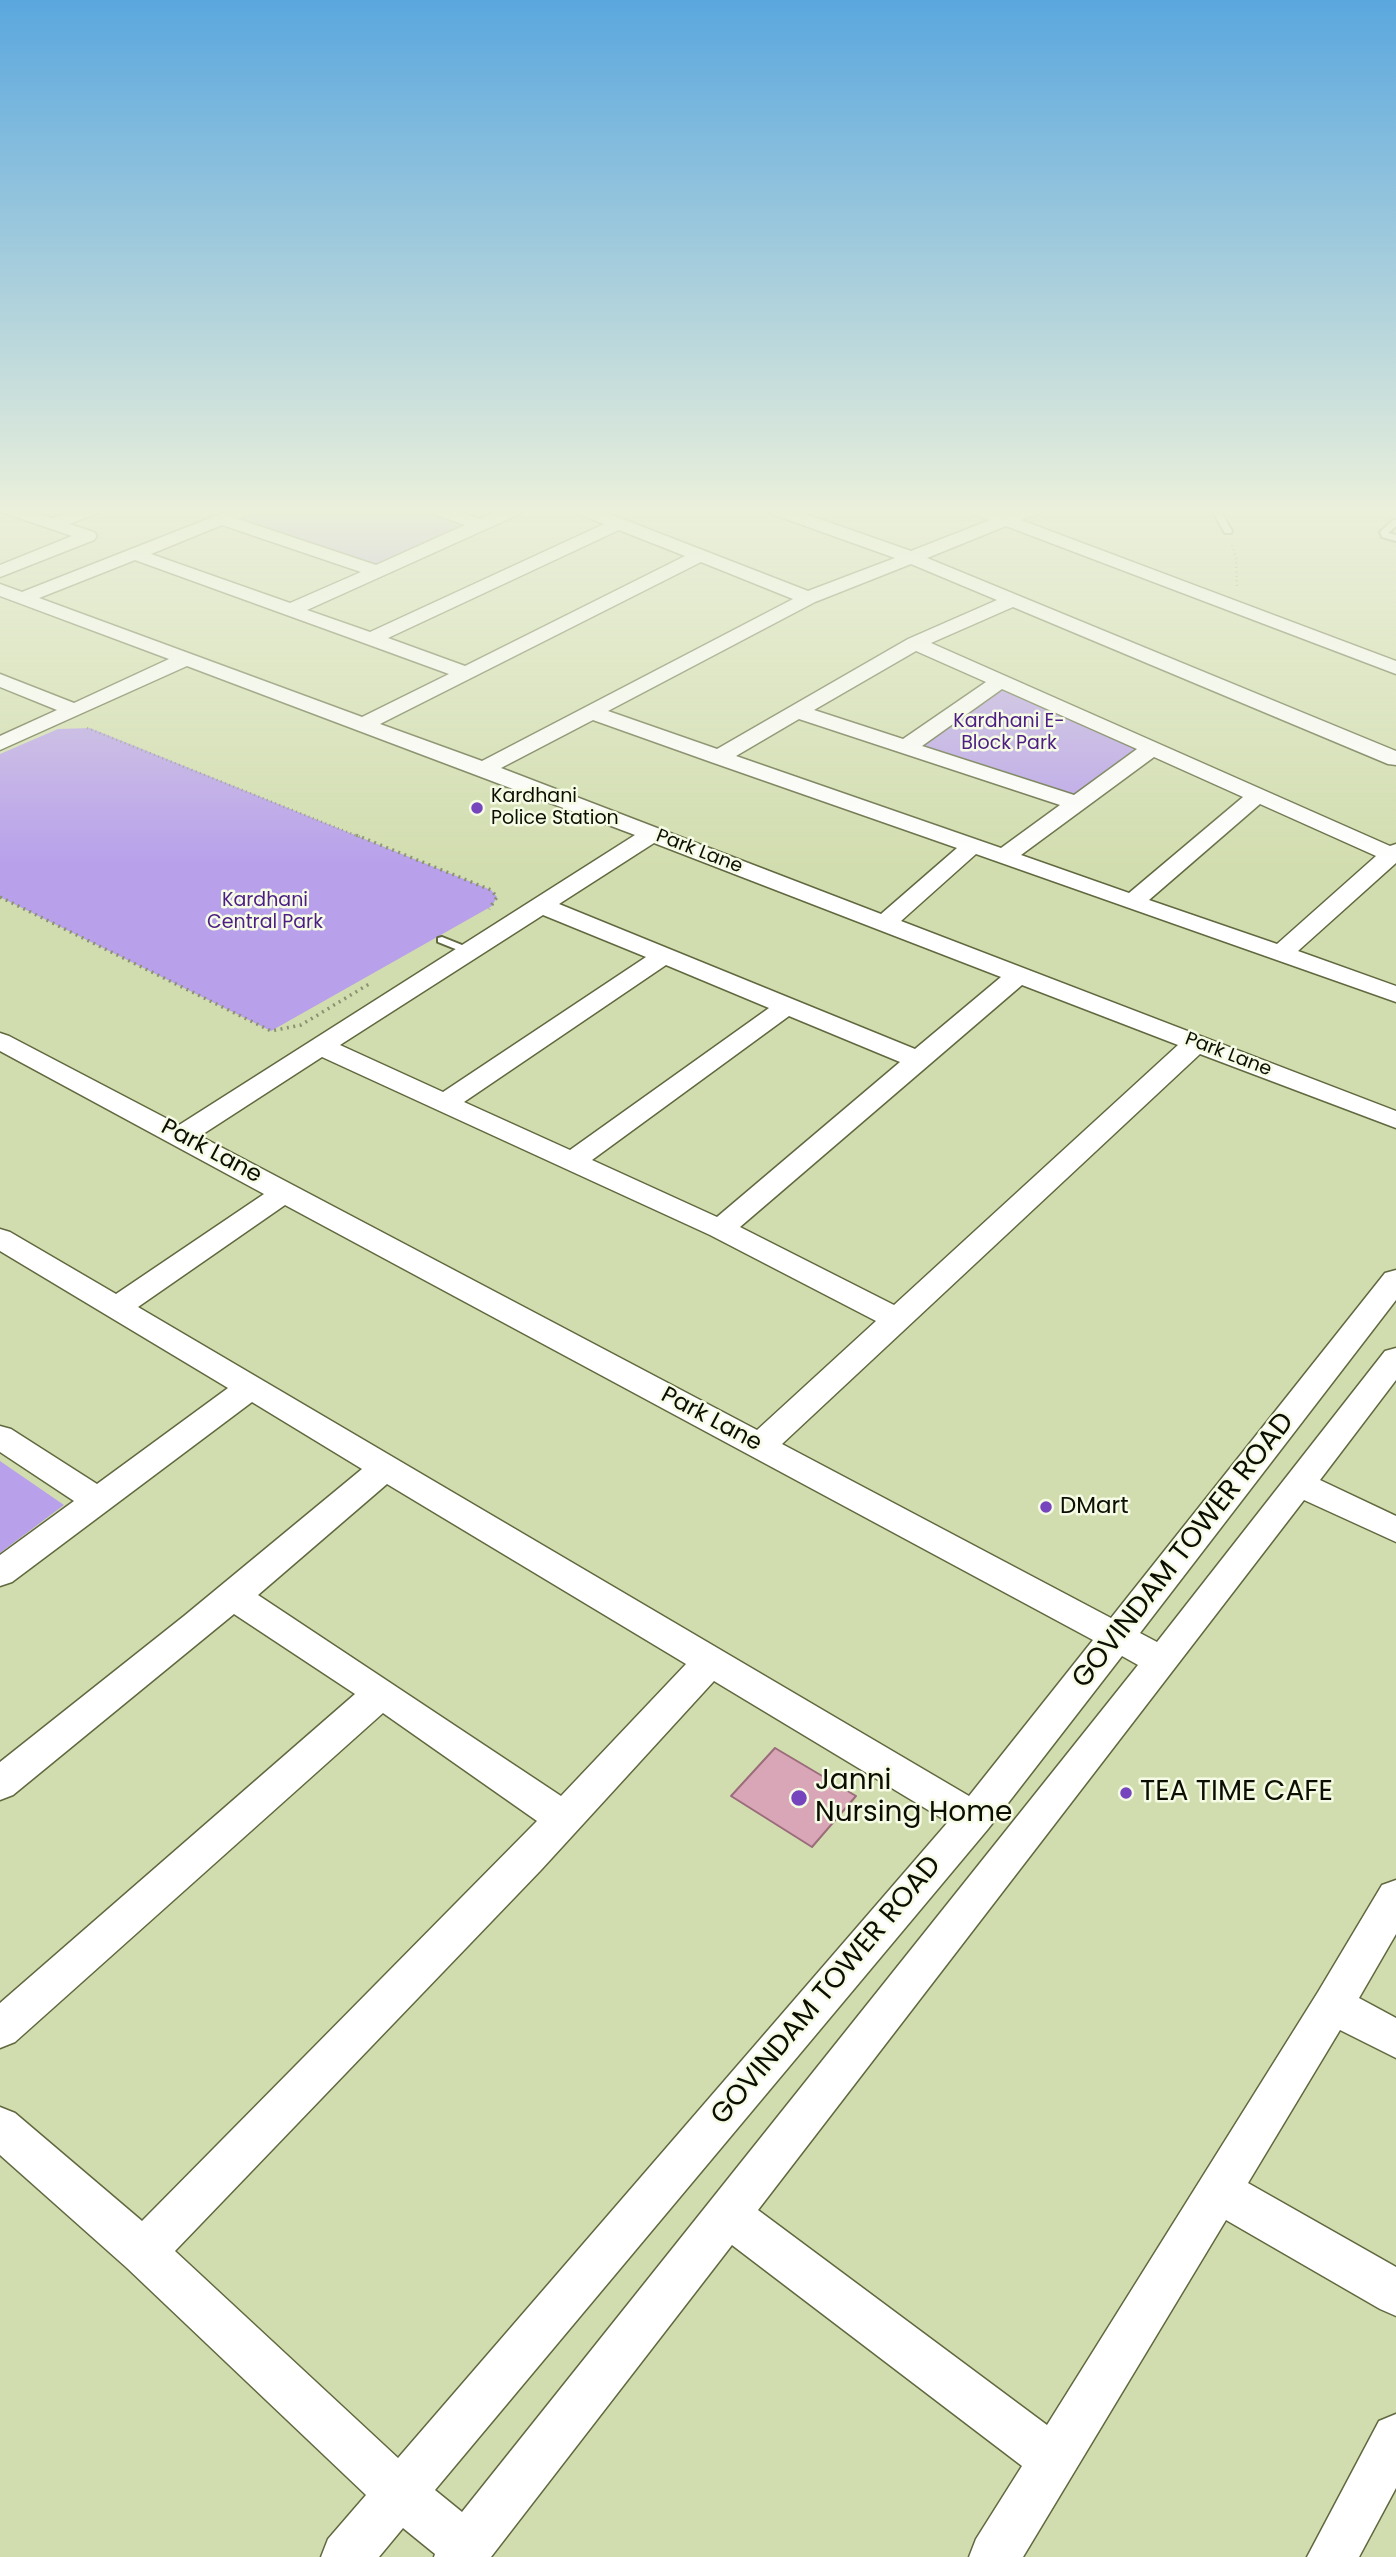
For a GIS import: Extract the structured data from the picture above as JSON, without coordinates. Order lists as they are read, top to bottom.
{
  "streets": {
    "street": ["Park Lane", "GOVINDAM TOWER ROAD"]
  },
  "crossings": [
    ["Park Lane", "GOVINDAM TOWER ROAD"]
  ],
  "parks": ["Kardhani E- Block Park", "Kardhani Central Park"],
  "places": [
    "Kardhani Police Station",
    "DMart",
    "TEA TIME CAFE",
    "Janni Nursing Home"
  ]
}
